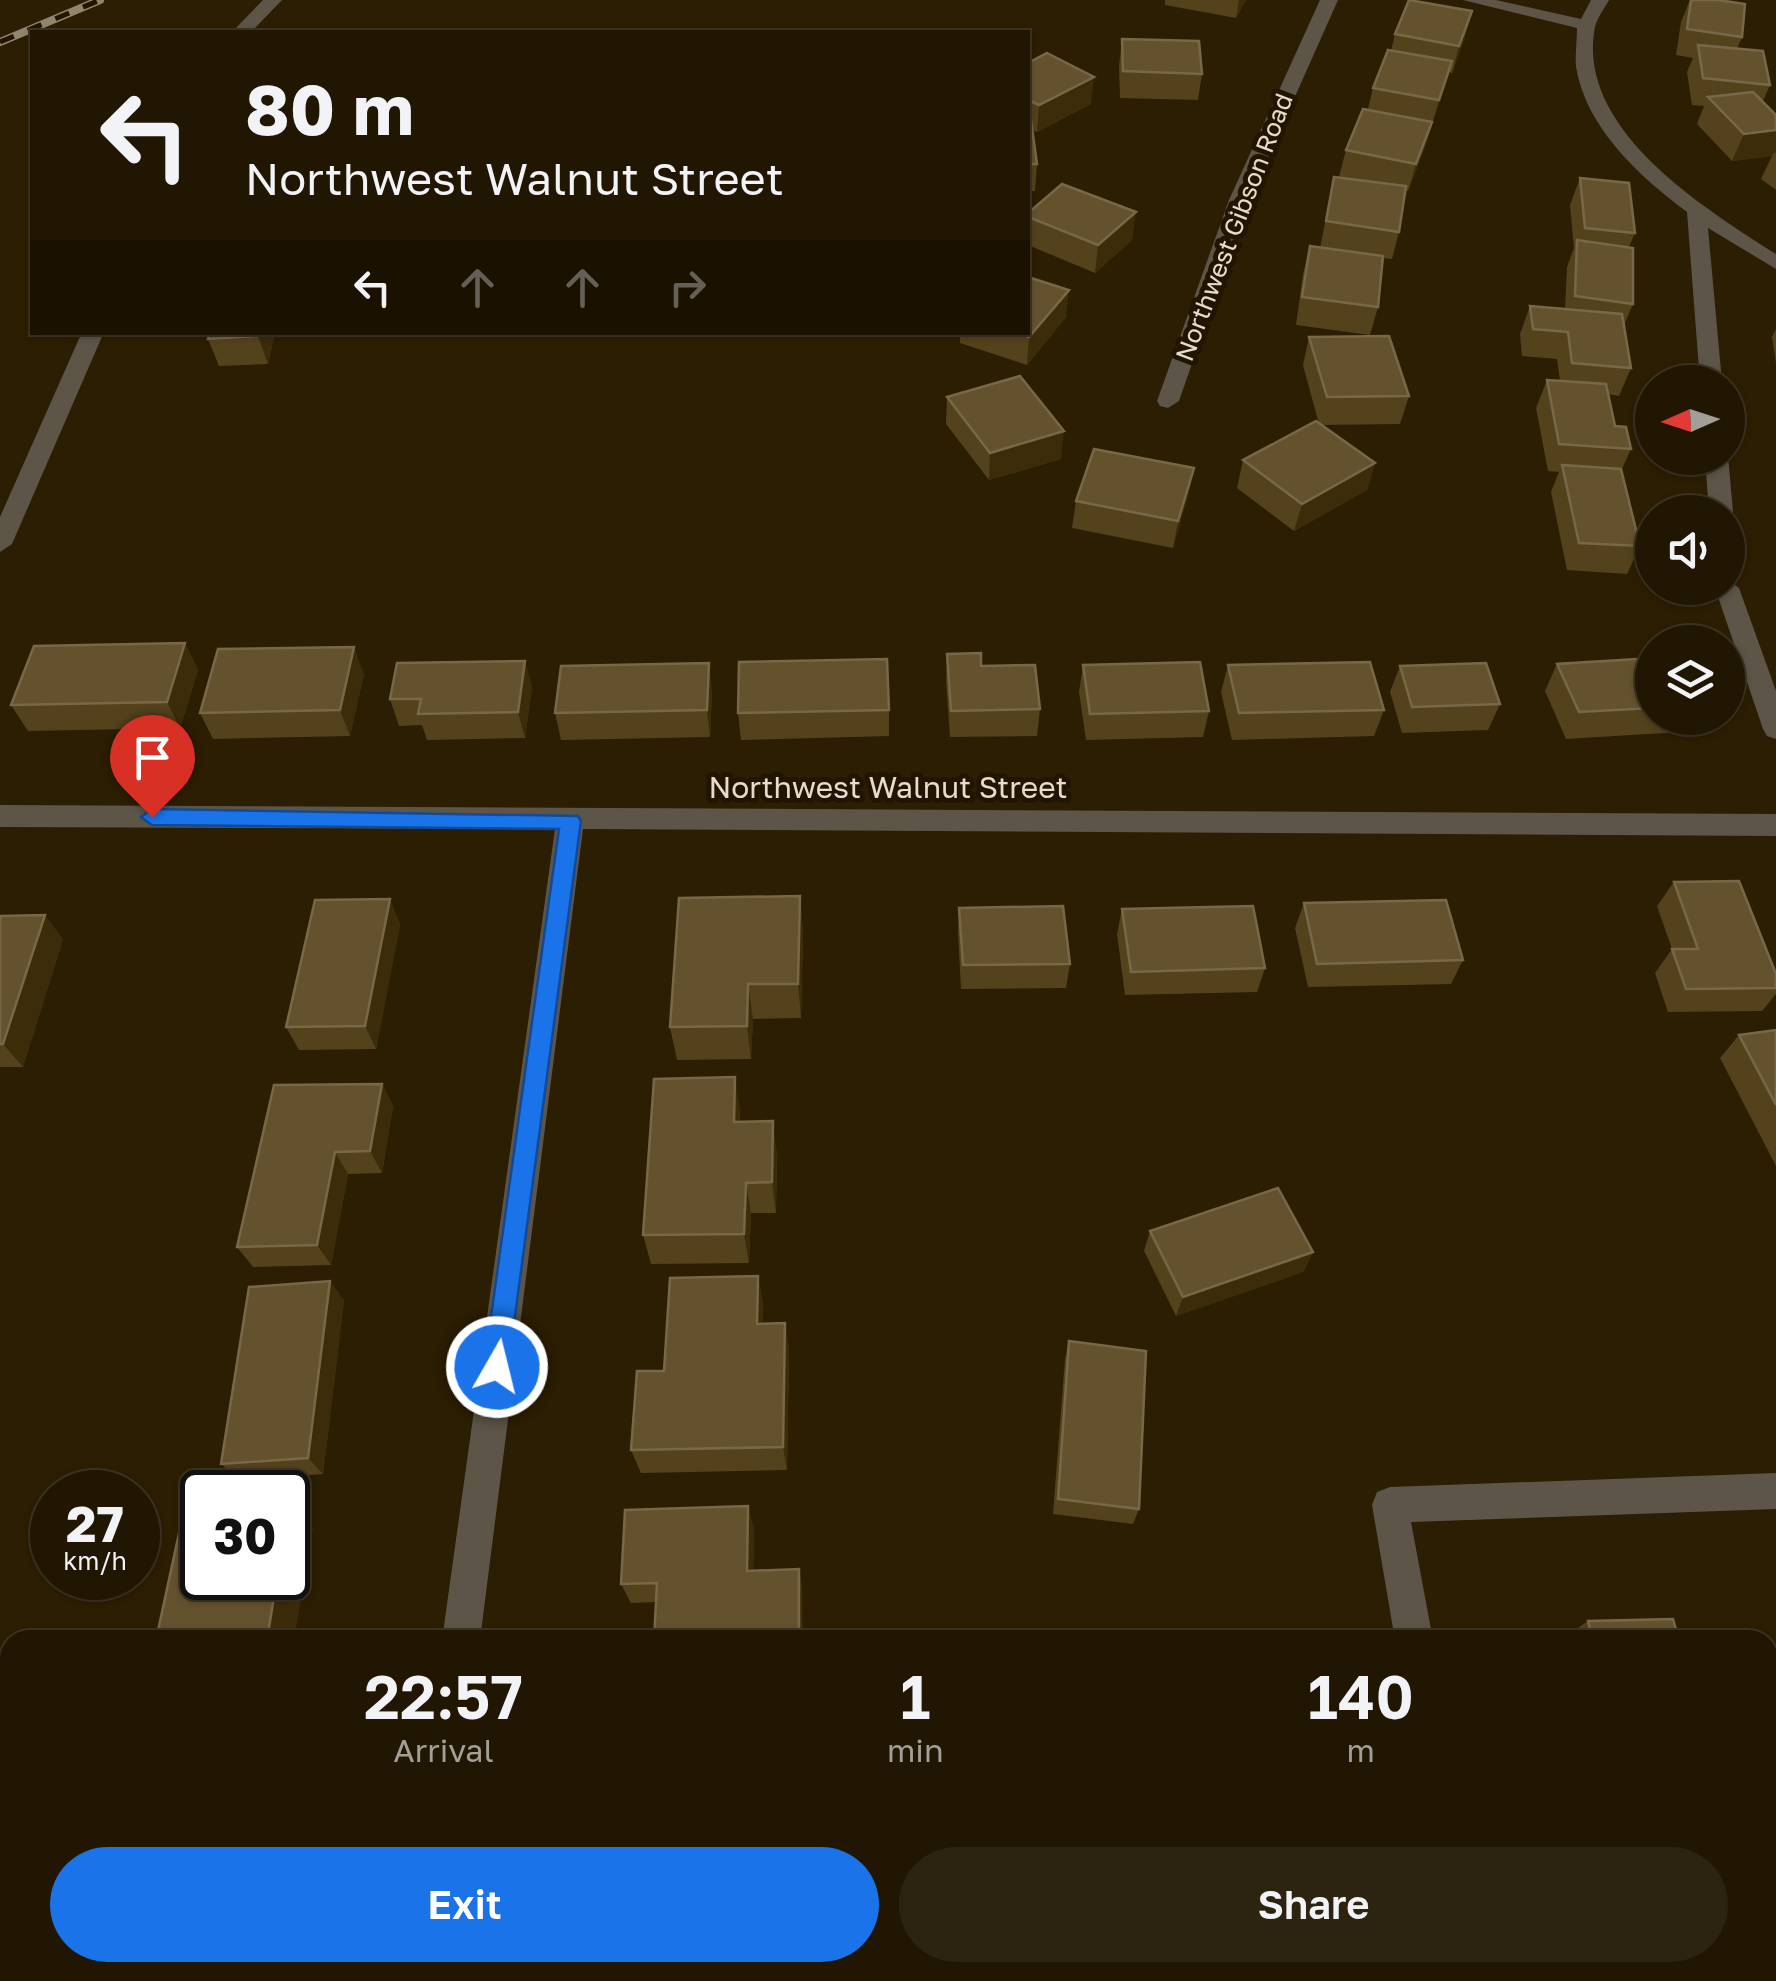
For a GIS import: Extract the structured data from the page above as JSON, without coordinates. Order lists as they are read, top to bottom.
{
  "streets": {
    "street": ["Northwest Gibson Road", "Northwest Walnut Street"]
  },
  "north": "left",
  "page": {
    "turn": ["80 m", "Northwest Walnut Street"],
    "speed": "27 km/h",
    "limit": "30",
    "eta": [
      "22:57",
      "Arrival",
      "1",
      "min",
      "140",
      "m"
    ],
    "buttons": ["Exit", "Share"]
  }
}
